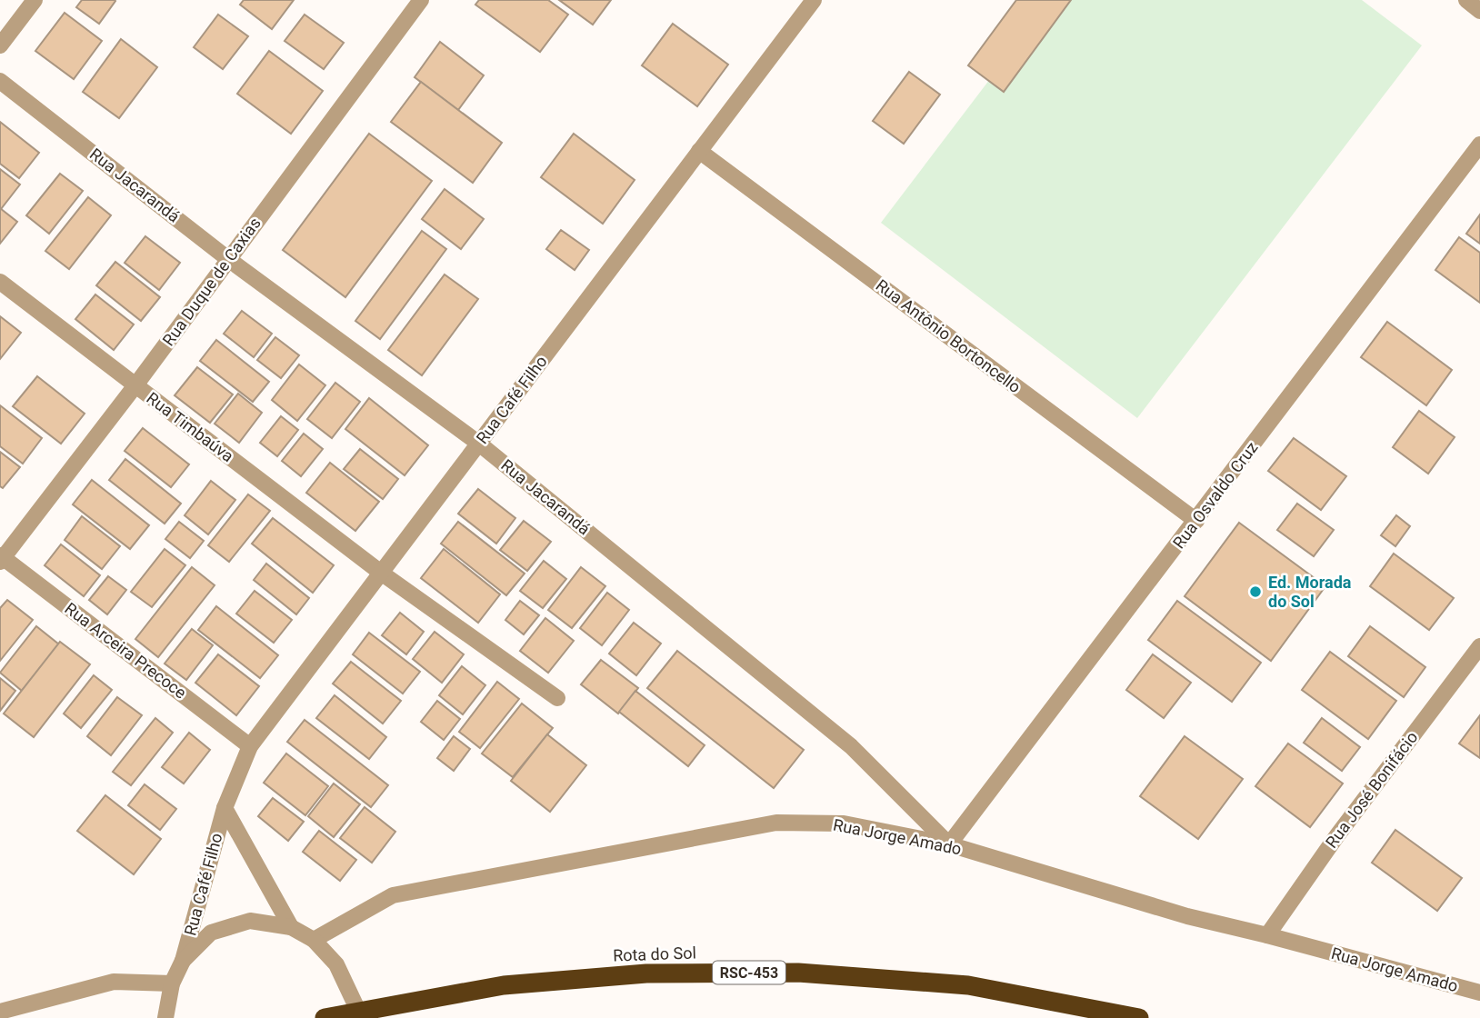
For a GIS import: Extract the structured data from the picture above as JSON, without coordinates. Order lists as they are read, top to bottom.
{
  "streets": {
    "highway": ["Rota do Sol", "RSC-453"],
    "street": [
      "Rua Jacarandá",
      "Rua Duque de Caxias",
      "Rua Antônio Bortoncello",
      "Rua Café Filho",
      "Rua Timbaúva",
      "Rua Osvaldo Cruz",
      "Rua Arceira Precoce",
      "Rua José Bonifácio",
      "Rua Jorge Amado"
    ]
  },
  "crossings": [
    ["Rua Jacarandá", "Rua Duque de Caxias"],
    ["Rua Jacarandá", "Rua Café Filho"],
    ["Rua Jacarandá", "Rua Osvaldo Cruz"],
    ["Rua Jacarandá", "Rua Jorge Amado"],
    ["Rua Duque de Caxias", "Rua Timbaúva"],
    ["Rua Duque de Caxias", "Rua Arceira Precoce"],
    ["Rua Antônio Bortoncello", "Rua Café Filho"],
    ["Rua Antônio Bortoncello", "Rua Osvaldo Cruz"],
    ["Rua Café Filho", "Rua Timbaúva"],
    ["Rua Café Filho", "Rua Arceira Precoce"],
    ["Rua Osvaldo Cruz", "Rua Jorge Amado"],
    ["Rua José Bonifácio", "Rua Jorge Amado"]
  ],
  "places": ["Ed. Morada do Sol"]
}
